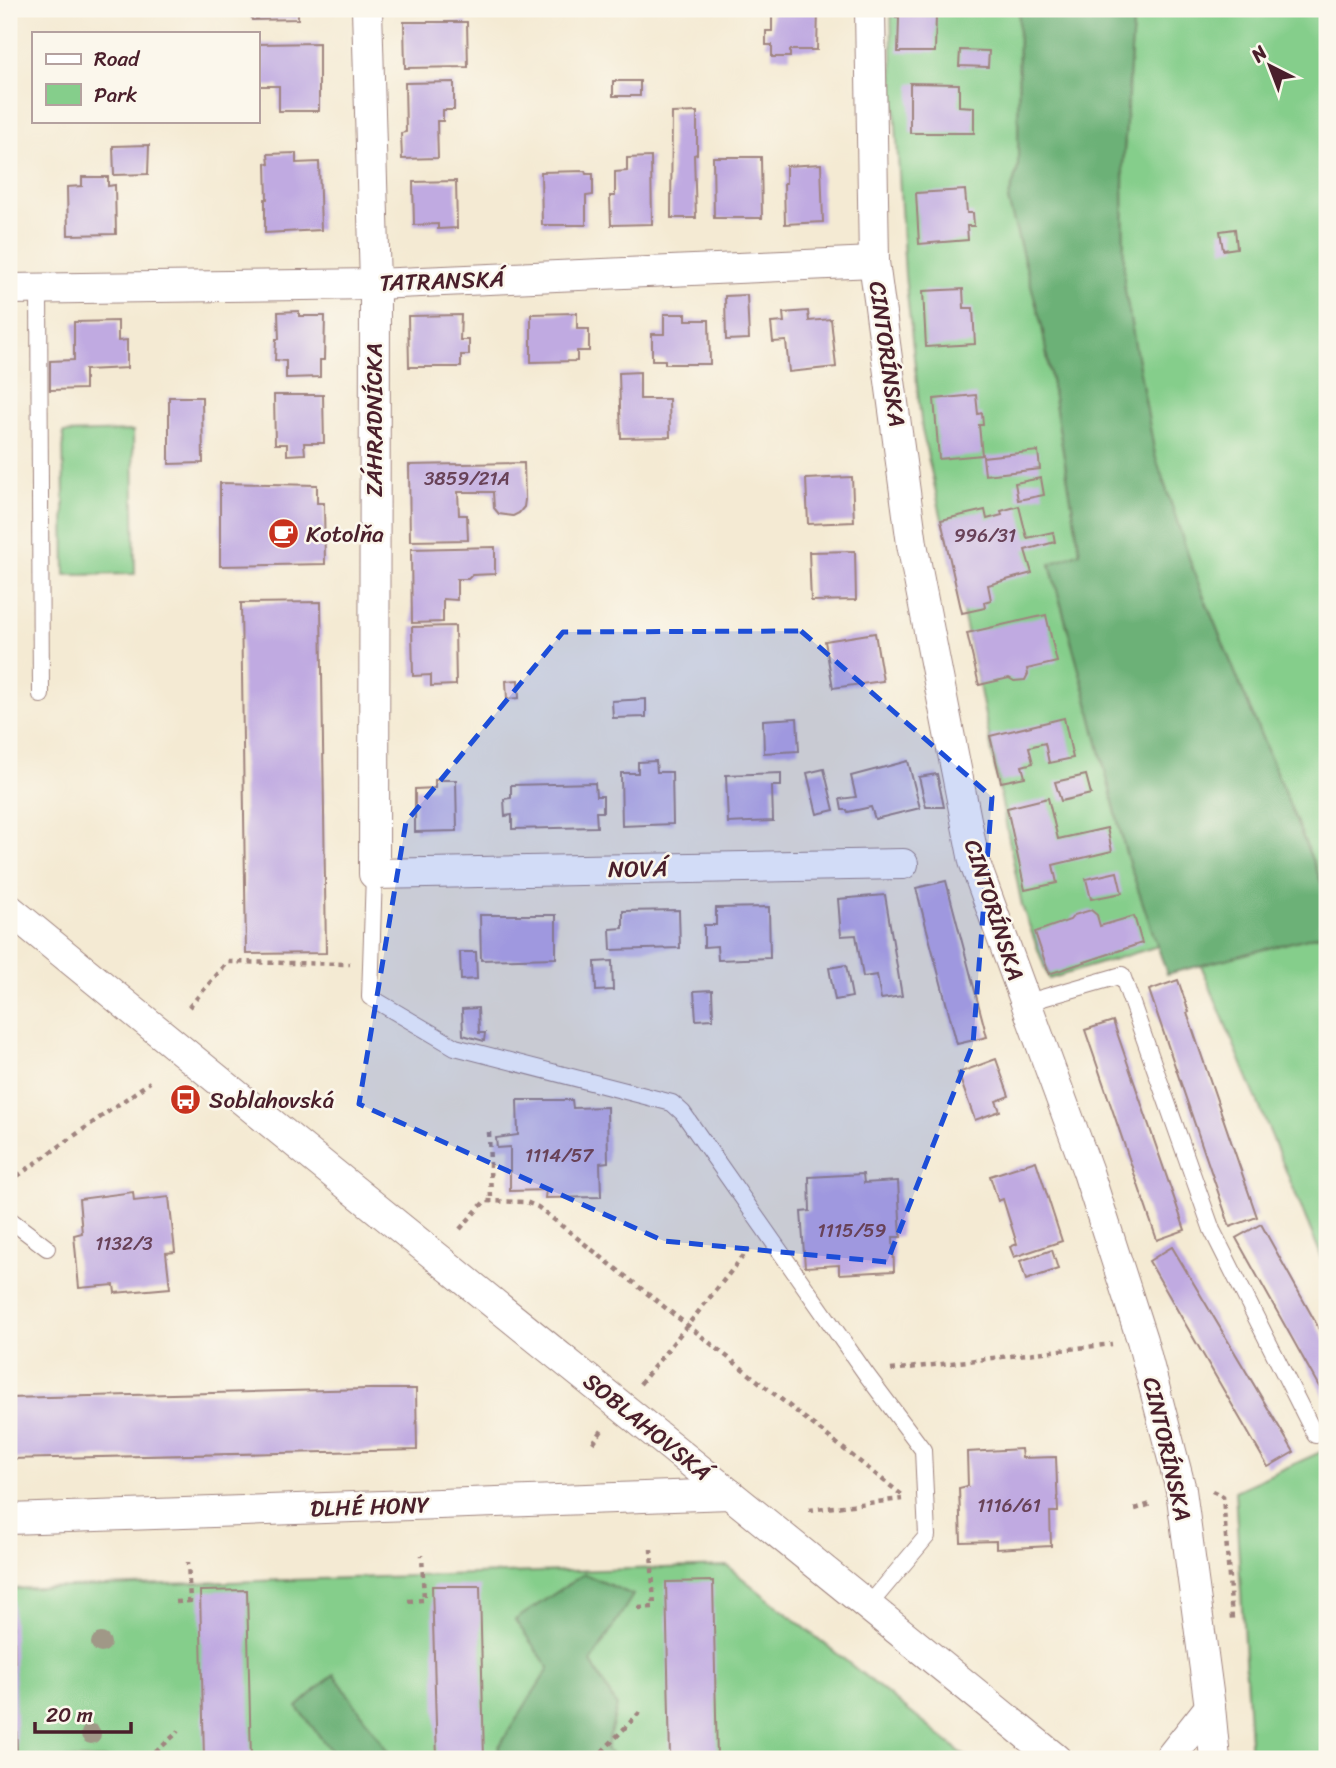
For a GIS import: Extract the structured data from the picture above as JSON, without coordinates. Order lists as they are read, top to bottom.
{
  "streets": {
    "street": [
      "TATRANSKÁ",
      "CINTORÍNSKA",
      "ZÁHRADNÍCKA",
      "NOVÁ",
      "SOBLAHOVSKÁ",
      "DLHÉ HONY"
    ]
  },
  "crossings": [
    ["TATRANSKÁ", "CINTORÍNSKA"],
    ["TATRANSKÁ", "ZÁHRADNÍCKA"],
    ["ZÁHRADNÍCKA", "NOVÁ"],
    ["SOBLAHOVSKÁ", "DLHÉ HONY"]
  ],
  "places": {
    "cafe": ["Kotolňa"],
    "bus stop": ["Soblahovská"]
  },
  "house_numbers": [
    "3859/21A",
    "996/31",
    "1114/57",
    "1115/59",
    "1132/3",
    "1116/61"
  ],
  "legend": ["Road", "Park"],
  "scale_bar": "20 m",
  "north": "top left"
}
